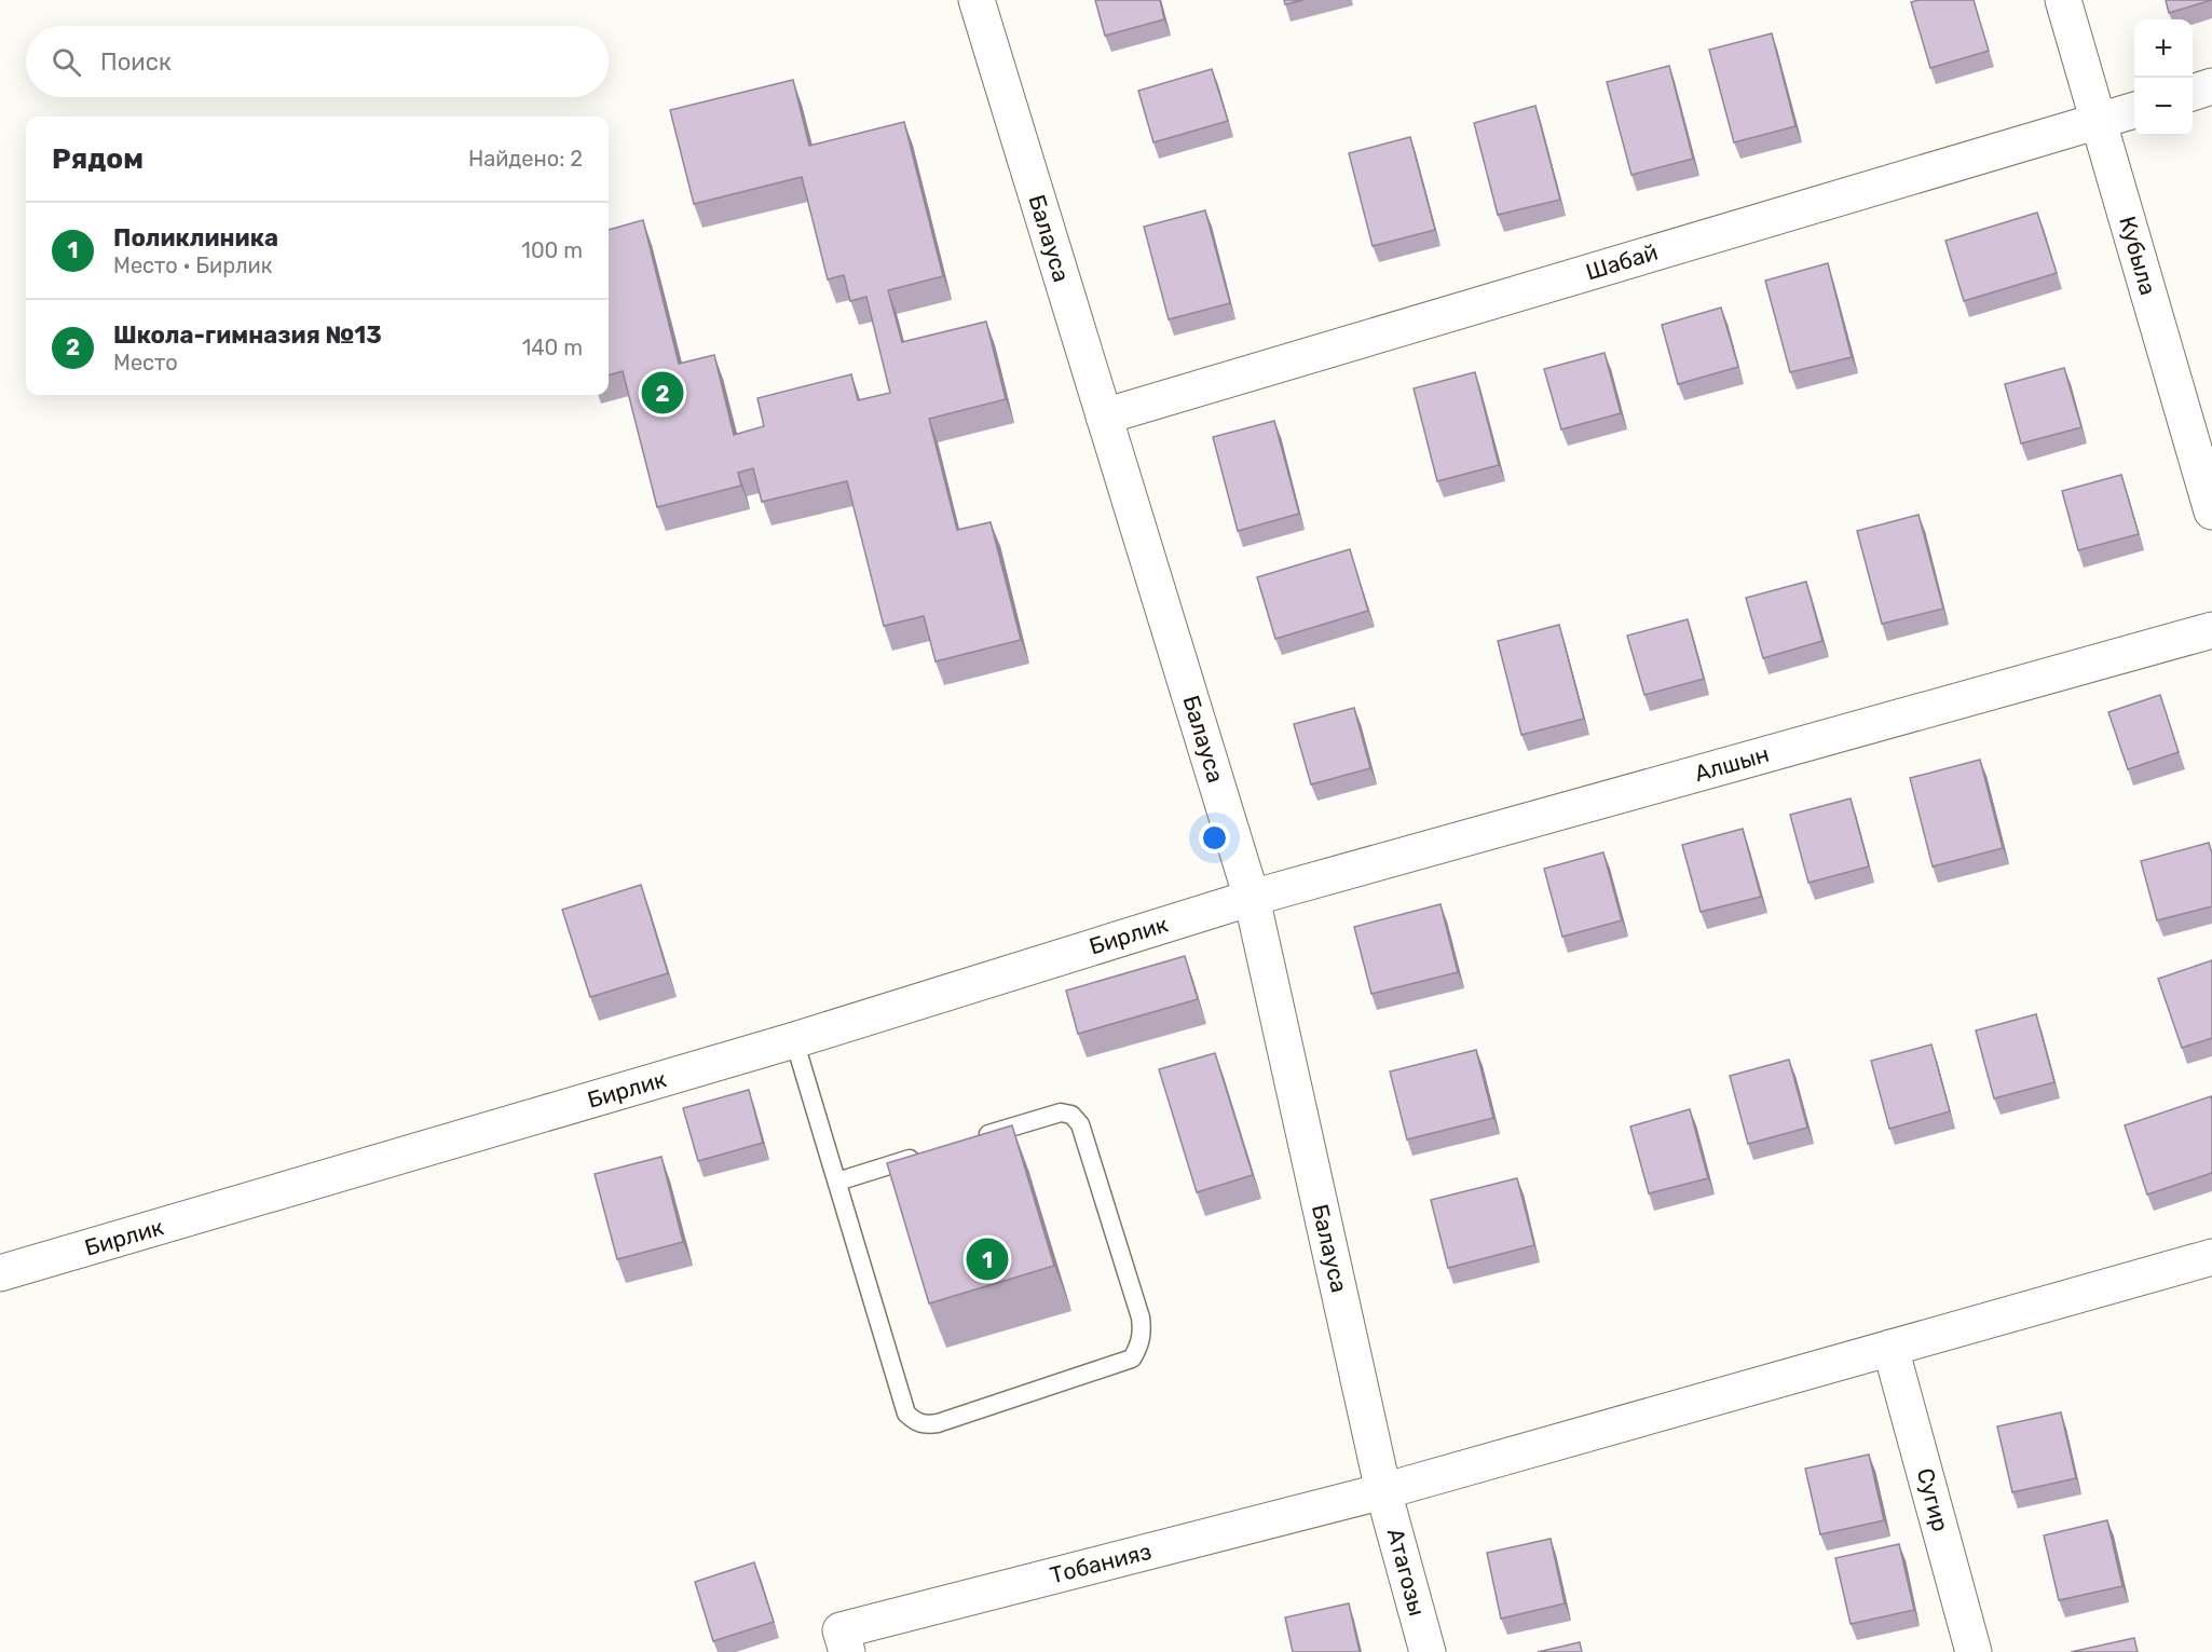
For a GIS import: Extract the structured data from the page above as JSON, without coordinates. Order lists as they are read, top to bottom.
{
  "streets": {
    "street": [
      "Балауса",
      "Кубыла",
      "Шабай",
      "Алшын",
      "Бирлик",
      "Сугир",
      "Тобанияз",
      "Атагозы"
    ]
  },
  "crossings": [
    ["Балауса", "Шабай"],
    ["Балауса", "Алшын"],
    ["Балауса", "Бирлик"],
    ["Балауса", "Тобанияз"],
    ["Балауса", "Атагозы"],
    ["Кубыла", "Шабай"],
    ["Алшын", "Бирлик"],
    ["Тобанияз", "Атагозы"]
  ],
  "page": {
    "map_buttons": ["+", "−"],
    "search": "Поиск",
    "heading": ["Рядом", "Найдено: 2"],
    "list": [
      {
        "mark": "1",
        "name": "Поликлиника",
        "note": "Место · Бирлик",
        "value": "100 m"
      },
      {
        "mark": "2",
        "name": "Школа-гимназия №13",
        "note": "Место",
        "value": "140 m"
      }
    ],
    "pins": ["2", "1"]
  }
}
